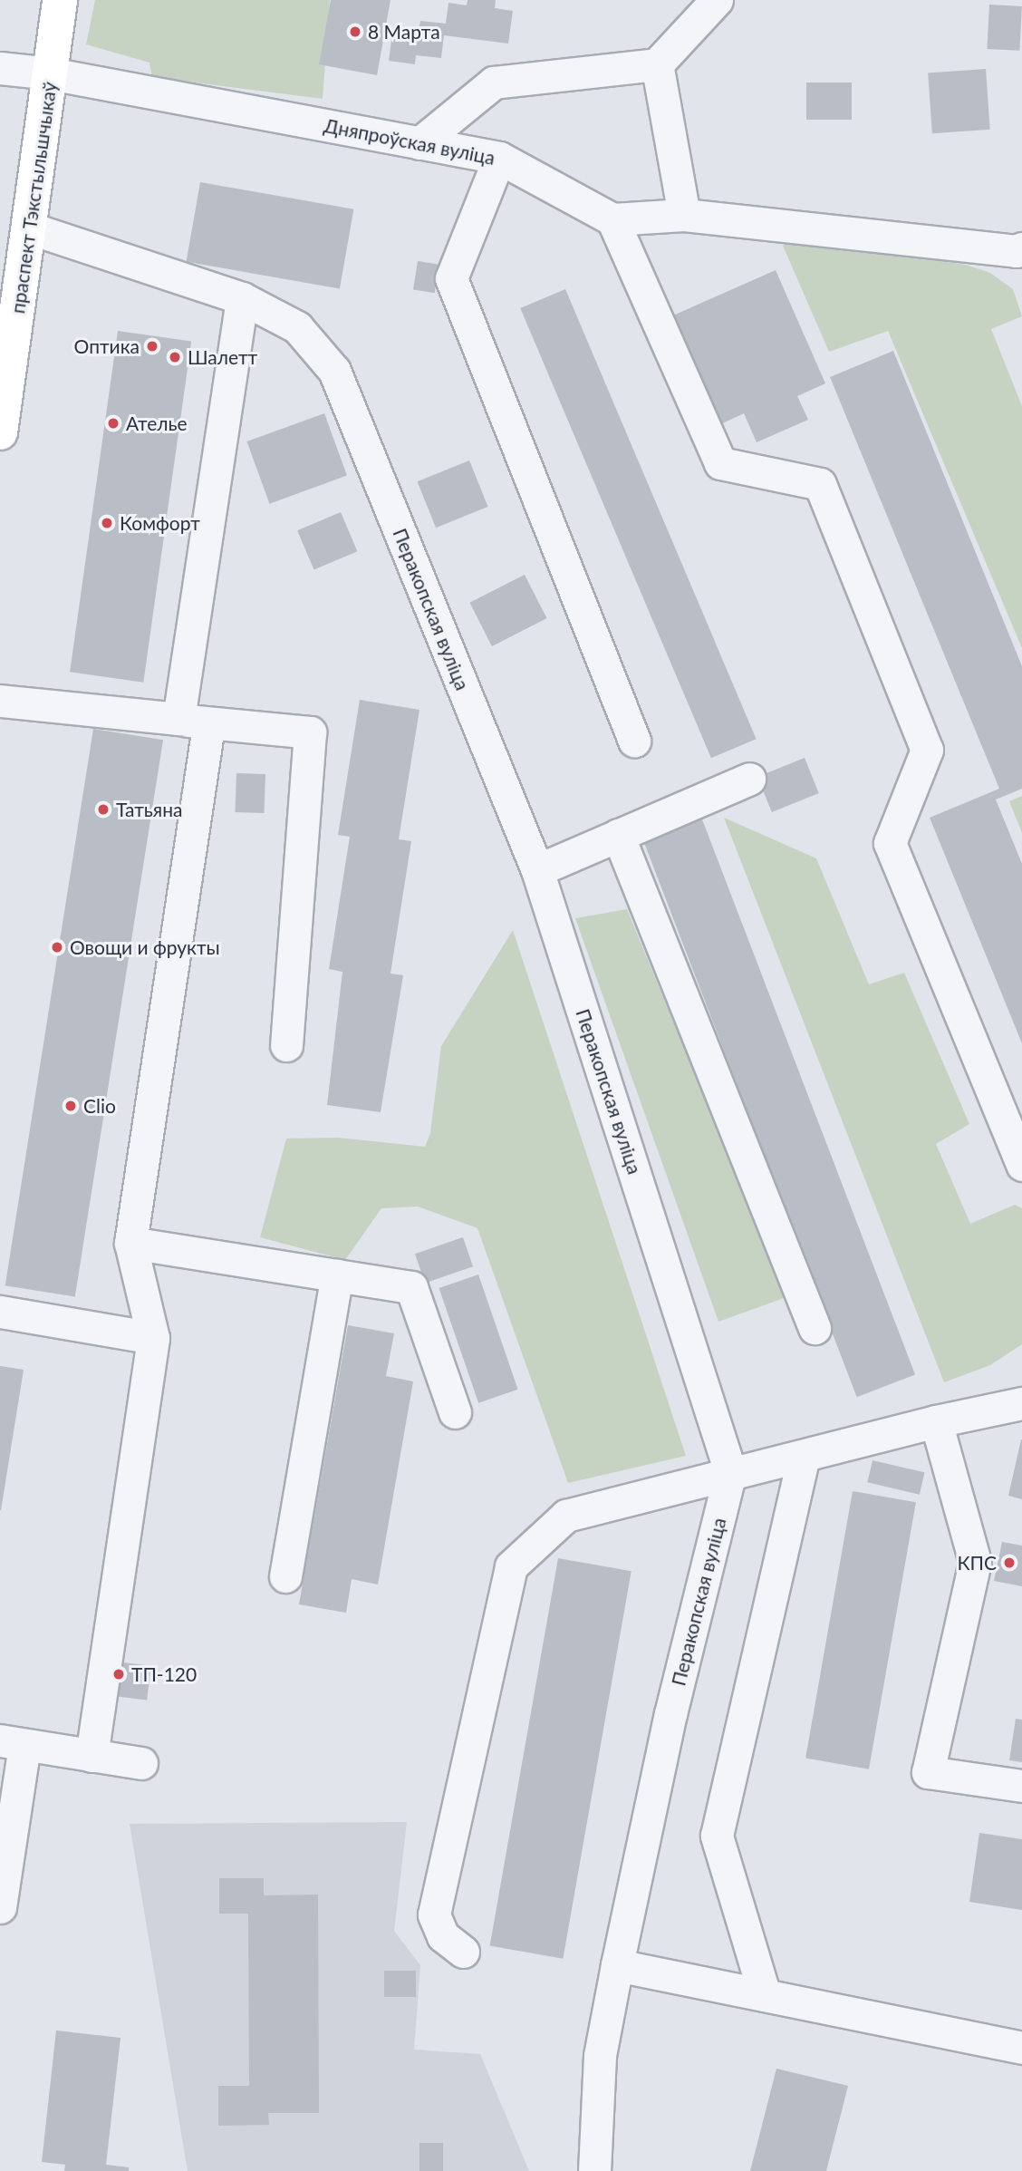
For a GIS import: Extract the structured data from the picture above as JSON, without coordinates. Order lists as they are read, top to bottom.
{
  "streets": {
    "main road": ["праспект Тэкстыльшчыкаў"],
    "street": ["Дняпроўская вуліца", "Перакопская вуліца"]
  },
  "crossings": [
    ["Дняпроўская вуліца", "праспект Тэкстыльшчыкаў"],
    ["праспект Тэкстыльшчыкаў", "Перакопская вуліца"]
  ],
  "places": [
    "8 Марта",
    "Оптика",
    "Шалетт",
    "Ателье",
    "Комфорт",
    "Татьяна",
    "Овощи и фрукты",
    "Clio",
    "КПС",
    "ТП-120"
  ]
}
